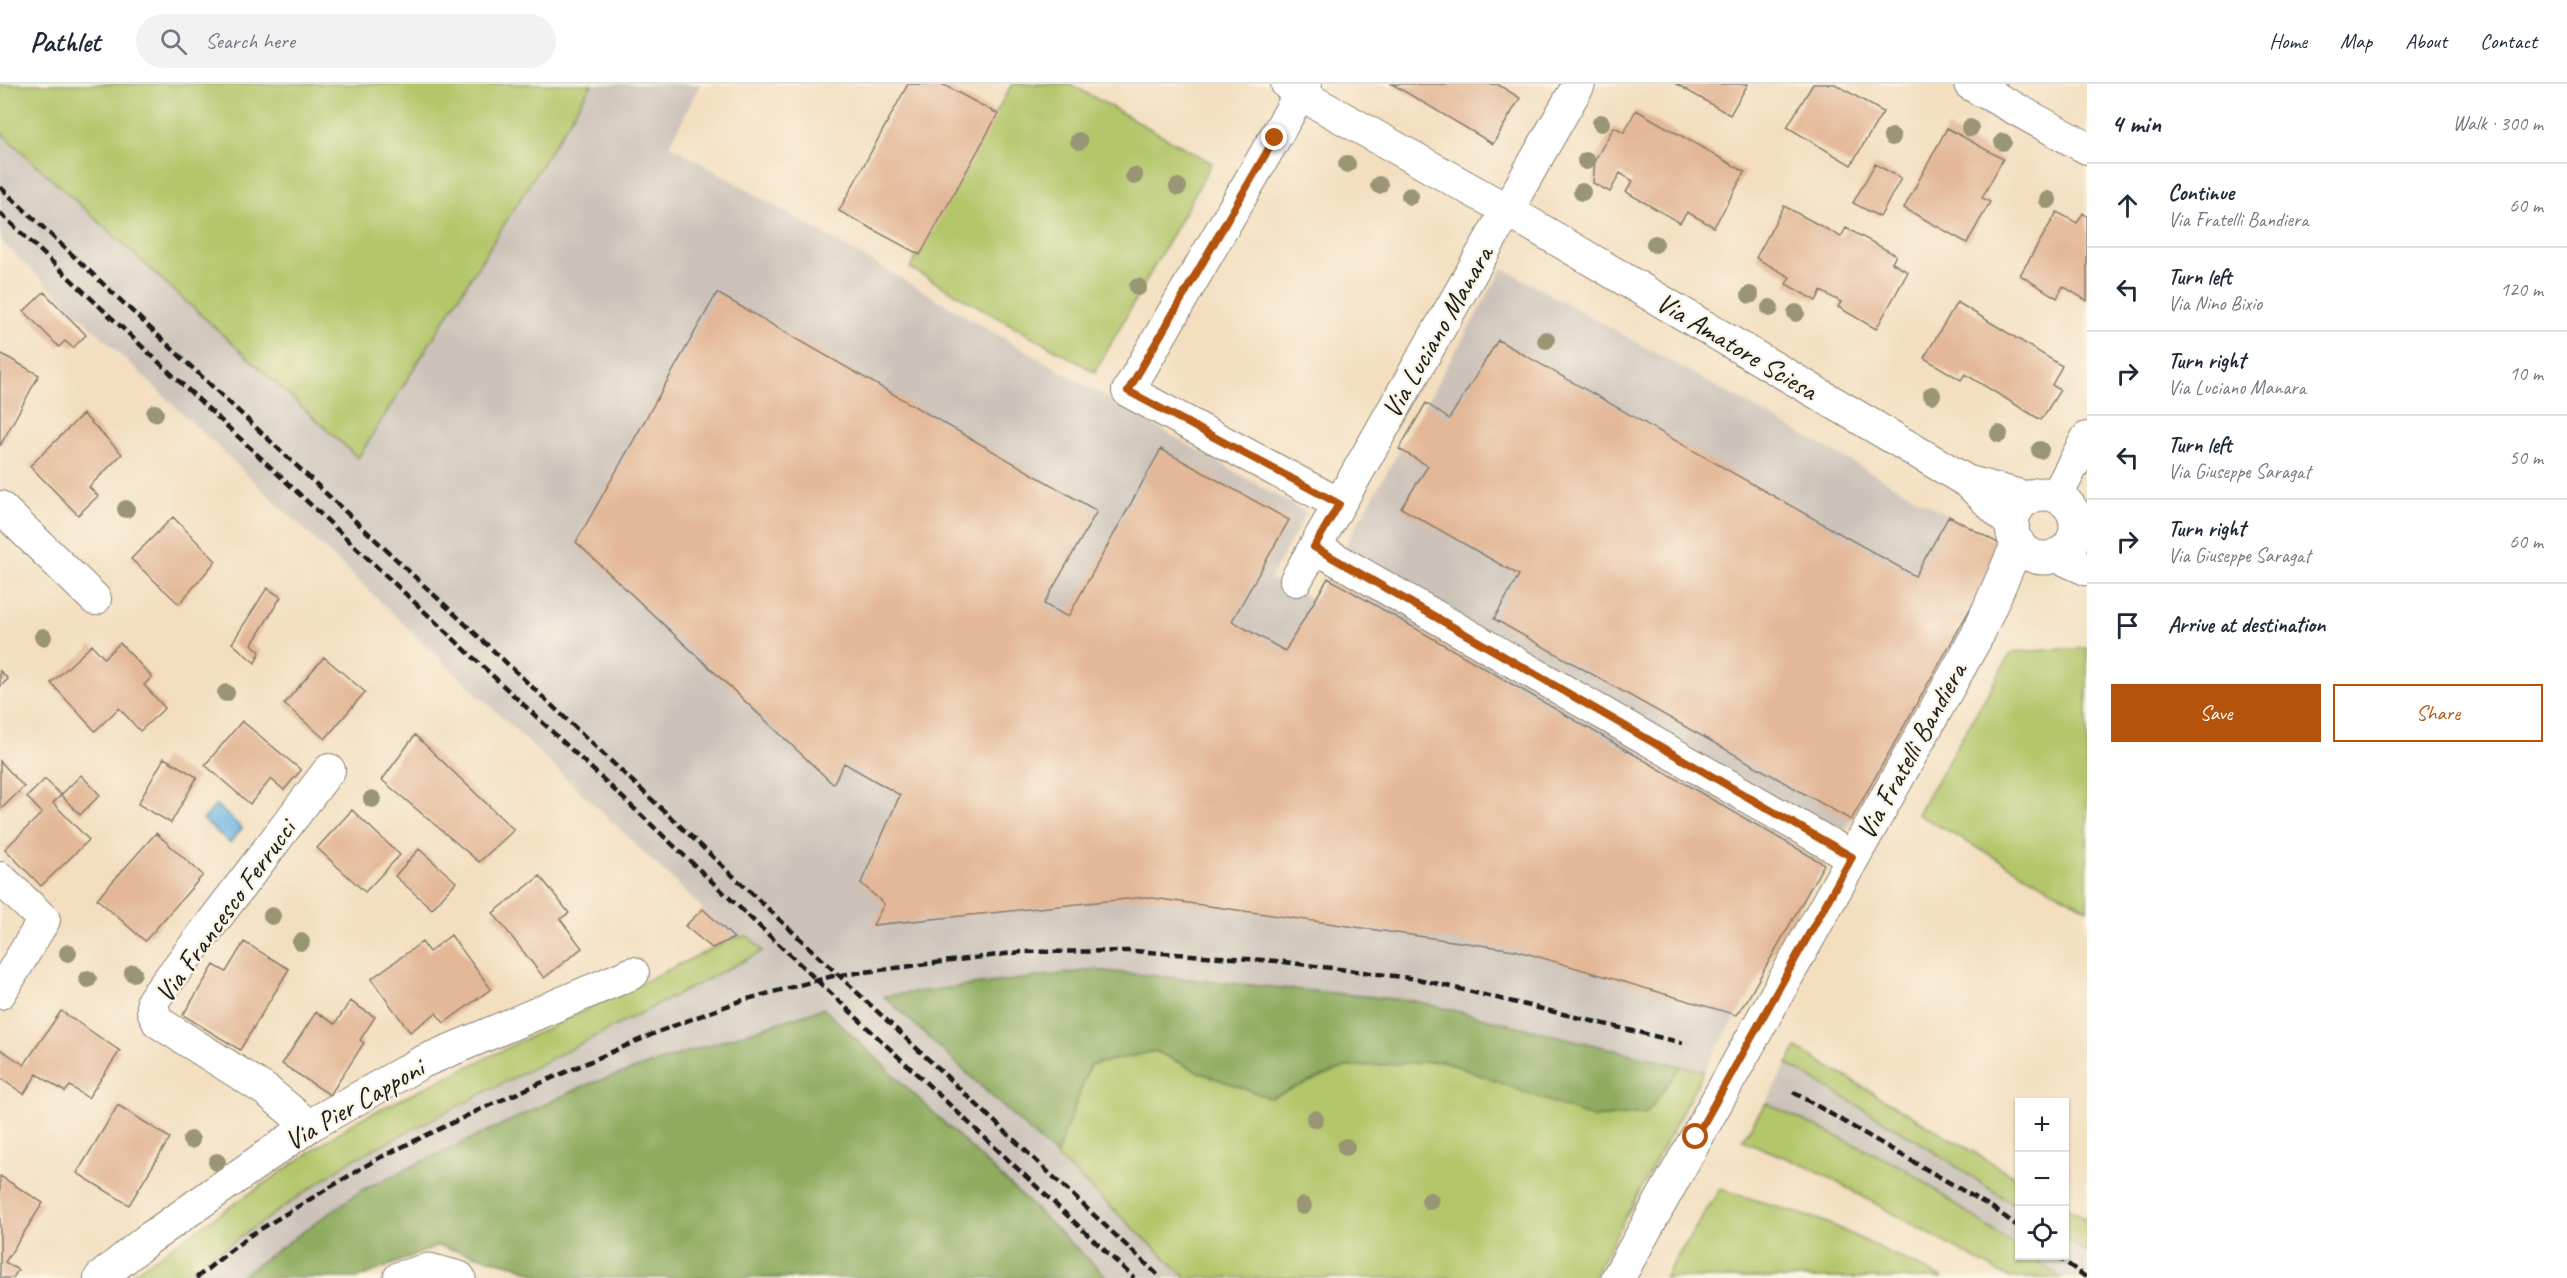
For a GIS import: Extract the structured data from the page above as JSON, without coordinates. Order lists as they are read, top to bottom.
{
  "streets": {
    "street": [
      "Via Luciano Manara",
      "Via Amatore Sciesa",
      "Via Fratelli Bandiera",
      "Via Francesco Ferrucci",
      "Via Pier Capponi"
    ]
  },
  "crossings": [
    ["Via Luciano Manara", "Via Amatore Sciesa"],
    ["Via Amatore Sciesa", "Via Fratelli Bandiera"],
    ["Via Francesco Ferrucci", "Via Pier Capponi"]
  ],
  "page": {
    "header": "Pathlet",
    "search": "Search here",
    "nav": [
      "Home",
      "Map",
      "About",
      "Contact"
    ],
    "heading": ["4 min", "Walk · 300 m"],
    "list": [
      ["Continue", "Via Fratelli Bandiera", "60 m"],
      ["Turn left", "Via Nino Bixio", "120 m"],
      ["Turn right", "Via Luciano Manara", "10 m"],
      ["Turn left", "Via Giuseppe Saragat", "50 m"],
      ["Turn right", "Via Giuseppe Saragat", "60 m"],
      "Arrive at destination"
    ],
    "buttons": ["Save", "Share"],
    "map_buttons": ["+", "−"]
  }
}
